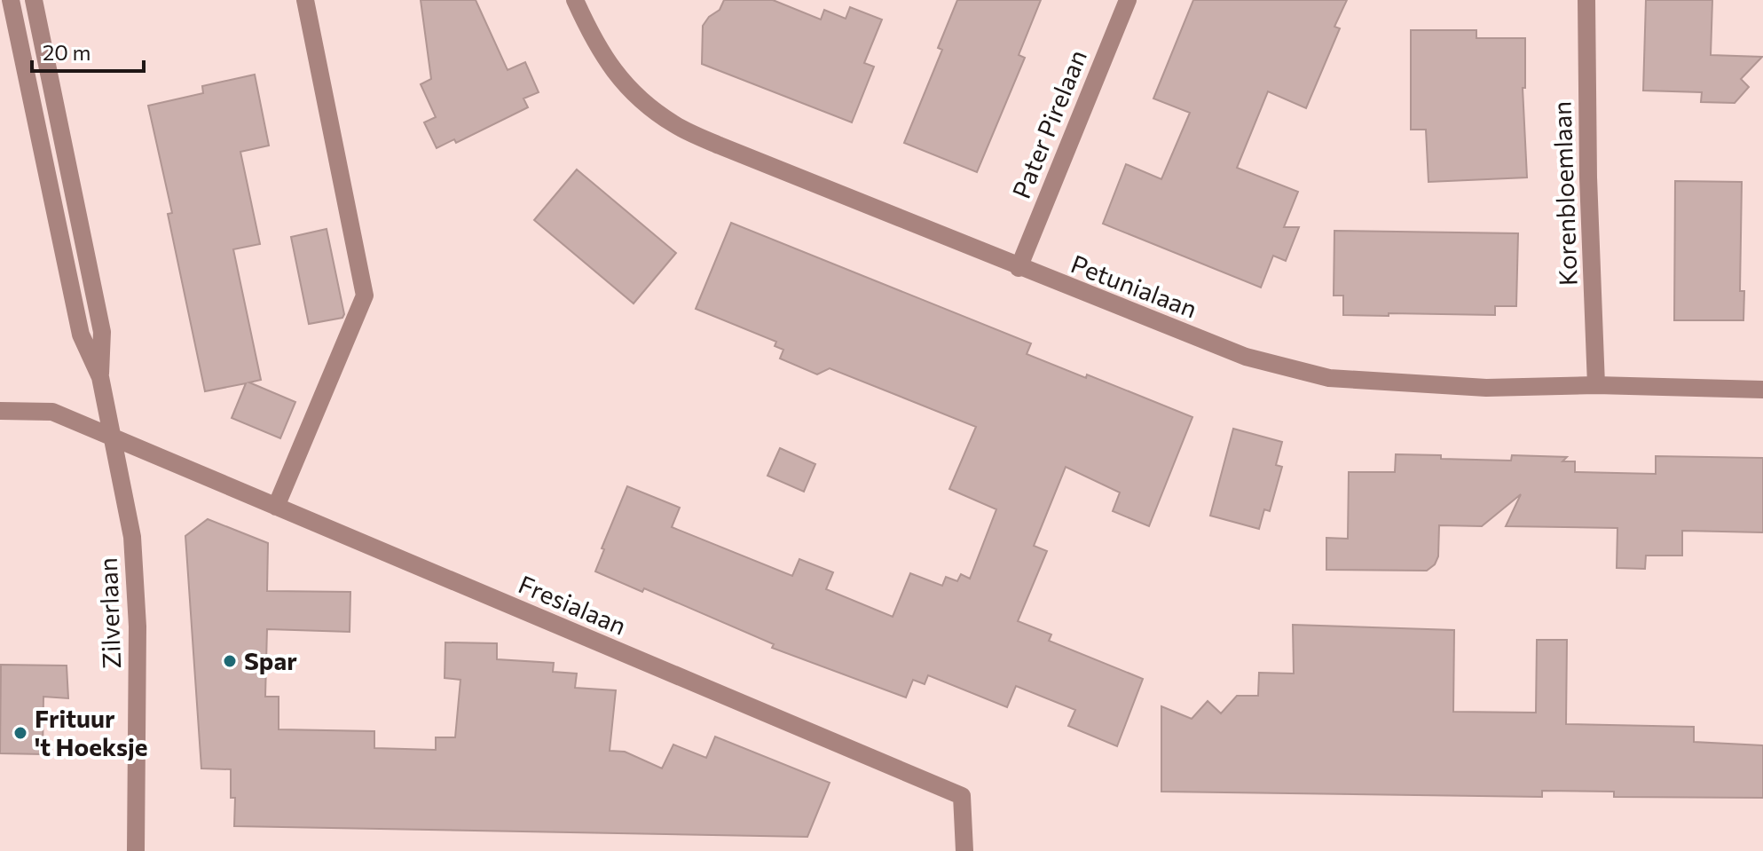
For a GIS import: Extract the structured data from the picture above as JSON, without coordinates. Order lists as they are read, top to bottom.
{
  "streets": {
    "street": [
      "Pater Pirelaan",
      "Korenbloemlaan",
      "Petunialaan",
      "Fresialaan",
      "Zilverlaan"
    ]
  },
  "crossings": [
    ["Pater Pirelaan", "Petunialaan"],
    ["Korenbloemlaan", "Petunialaan"],
    ["Fresialaan", "Zilverlaan"]
  ],
  "places": ["Spar", "Frituur 't Hoeksje"],
  "scale_bar": "20 m"
}
